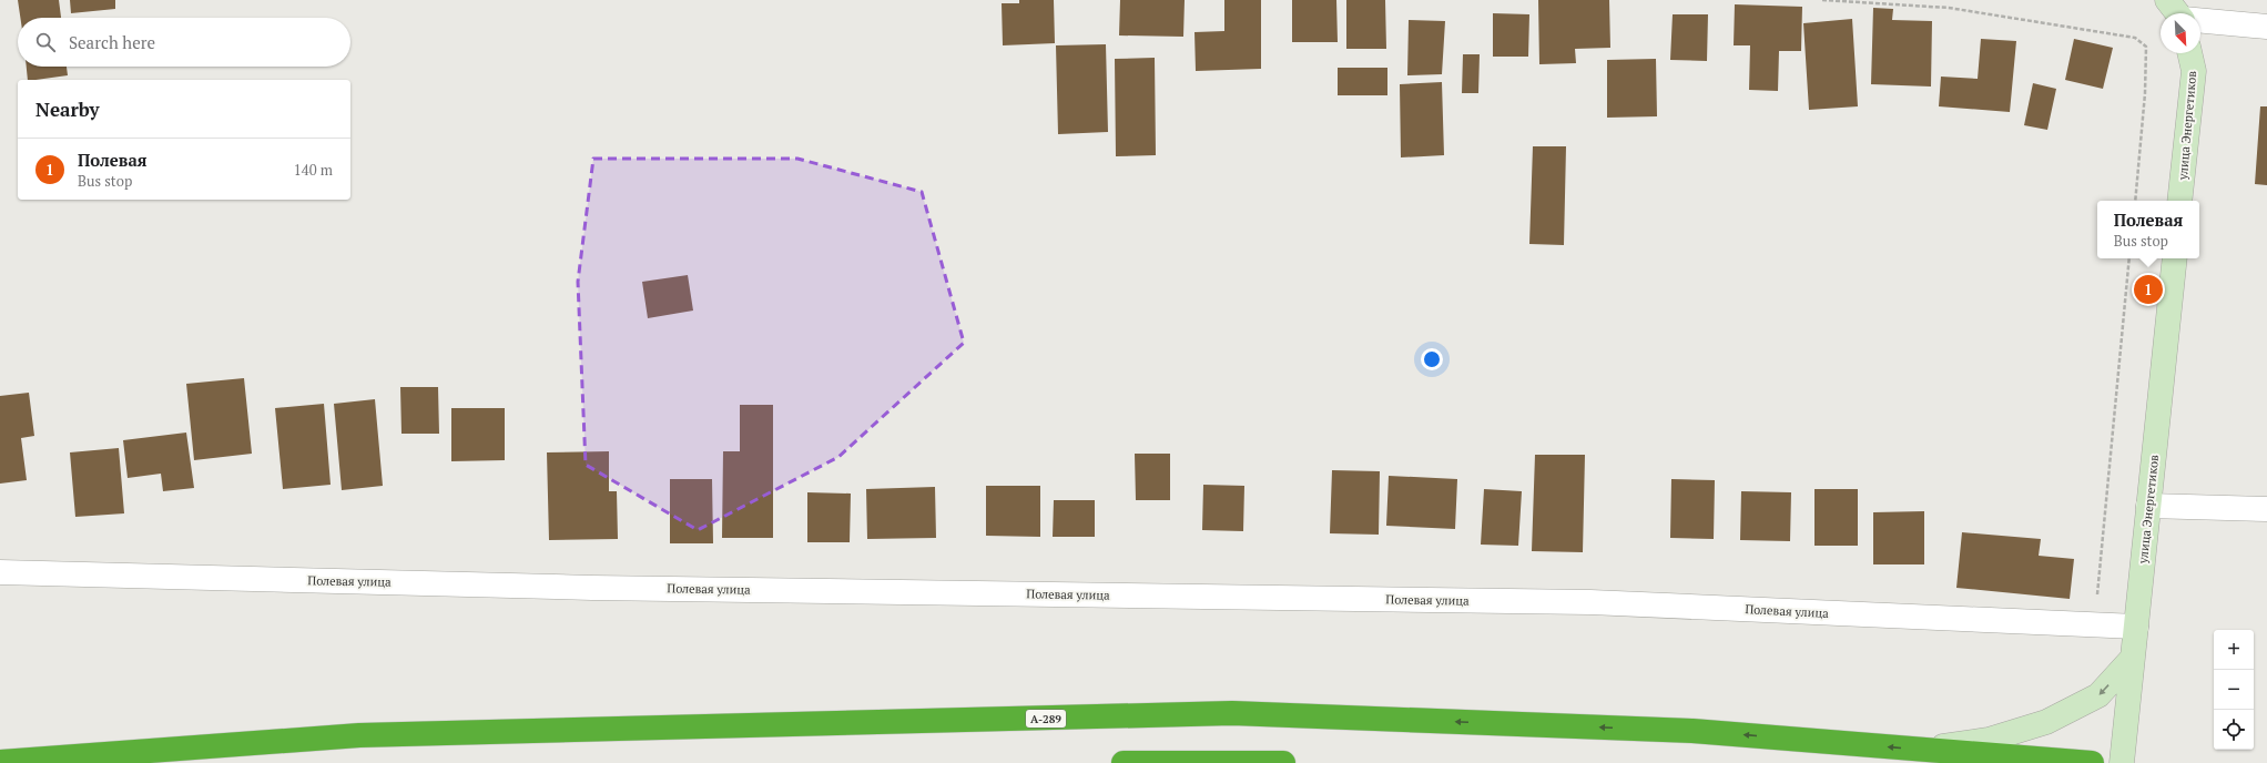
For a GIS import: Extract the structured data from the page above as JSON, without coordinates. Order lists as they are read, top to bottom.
{
  "streets": {
    "highway": ["А-289"],
    "main road": ["улица Энергетиков"],
    "street": ["Полевая улица"]
  },
  "crossings": [
    ["улица Энергетиков", "Полевая улица"]
  ],
  "north": "bottom right",
  "page": {
    "search": "Search here",
    "heading": "Nearby",
    "list": [
      {
        "mark": "1",
        "name": "Полевая",
        "note": "Bus stop",
        "value": "140 m"
      }
    ],
    "popup": ["Полевая", "Bus stop"],
    "pins": "1",
    "map_buttons": ["+", "−"]
  }
}
